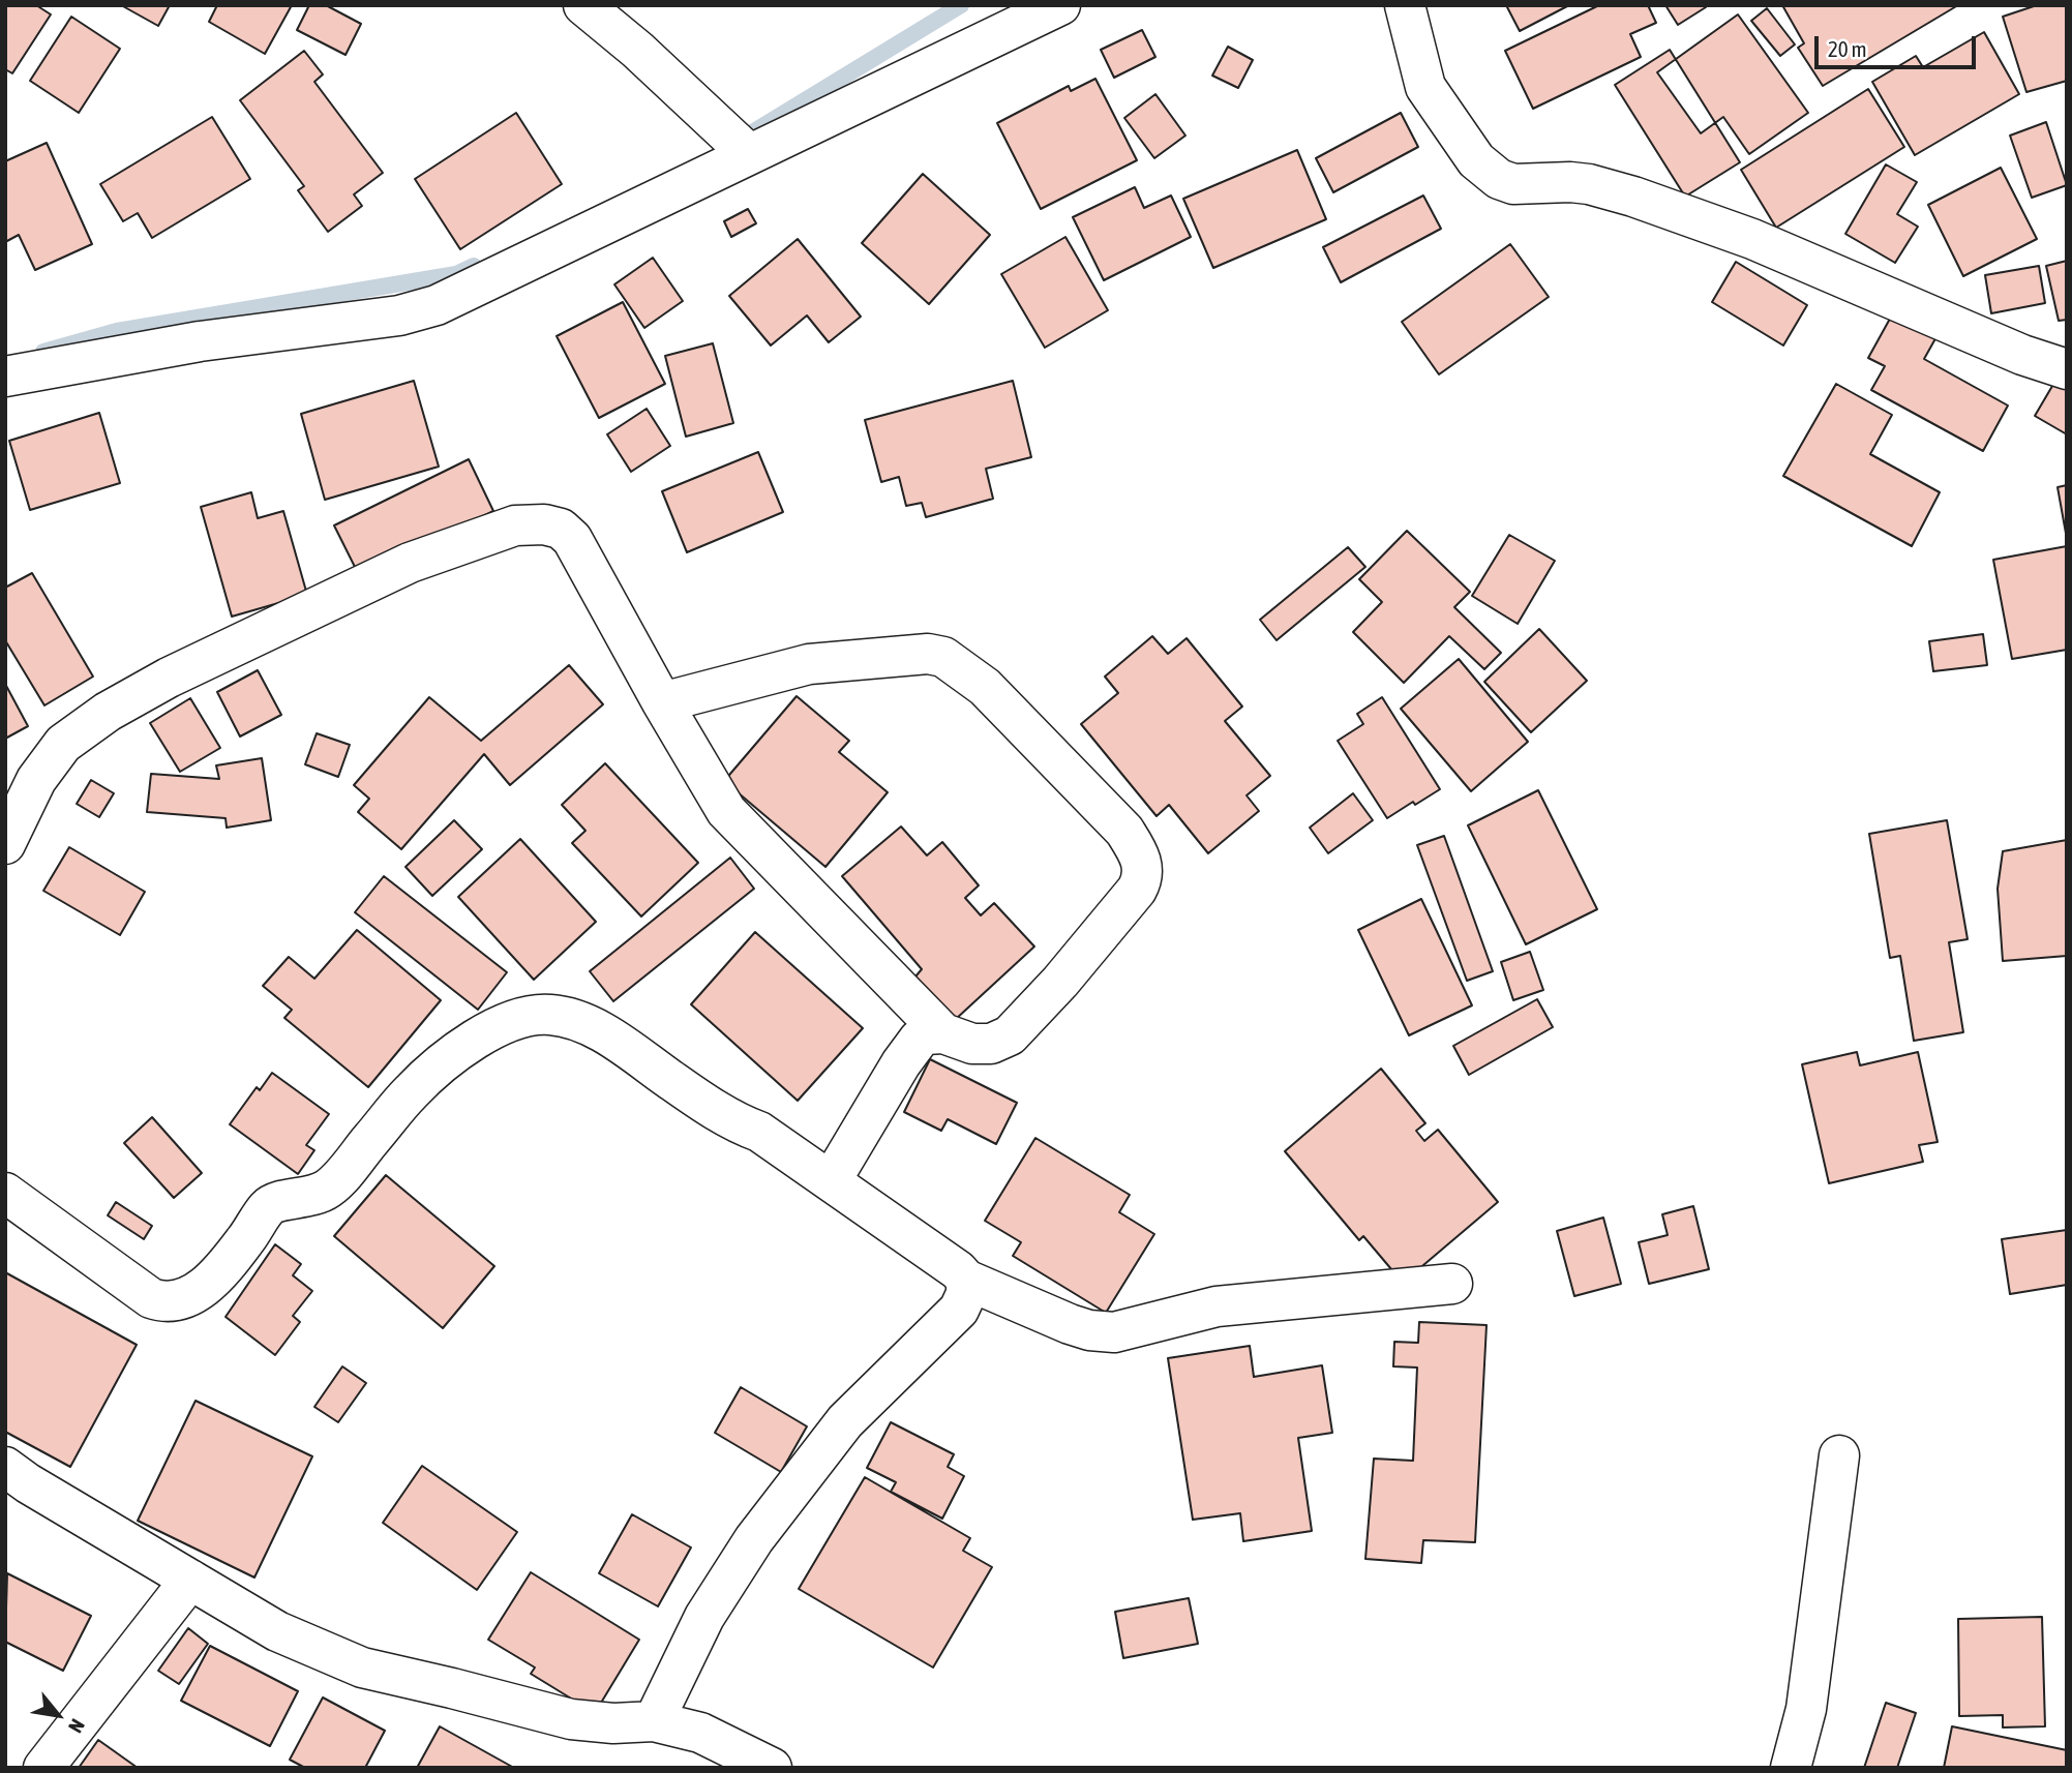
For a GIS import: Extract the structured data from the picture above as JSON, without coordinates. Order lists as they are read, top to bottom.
{
  "scale_bar": "20 m",
  "north": "bottom right"
}
